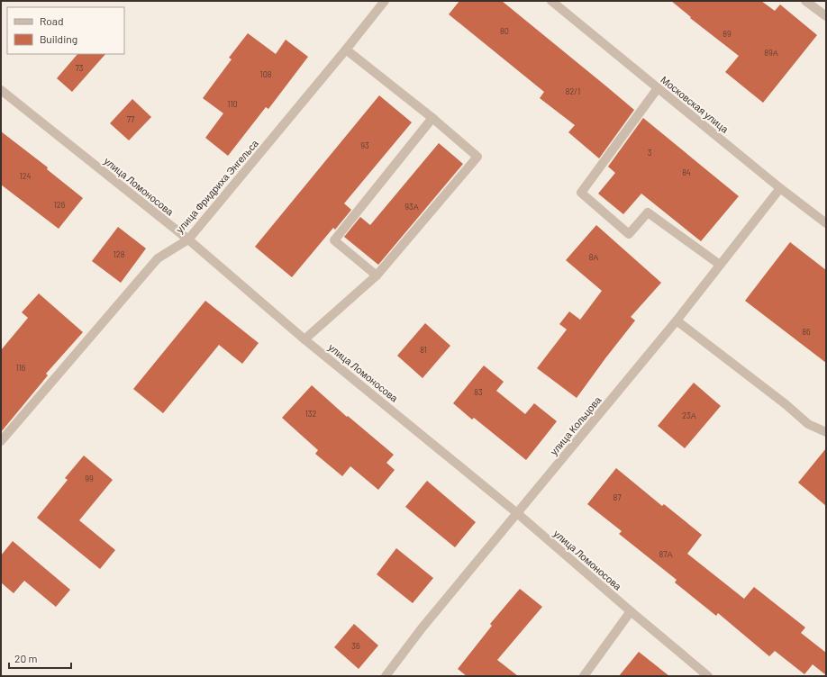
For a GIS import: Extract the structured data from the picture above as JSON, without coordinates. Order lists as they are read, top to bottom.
{
  "streets": {
    "street": [
      "Московская улица",
      "улица Ломоносова",
      "улица Фридриха Энгельса",
      "улица Кольцова"
    ]
  },
  "crossings": [
    ["Московская улица", "улица Кольцова"],
    ["улица Ломоносова", "улица Фридриха Энгельса"],
    ["улица Ломоносова", "улица Кольцова"]
  ],
  "house_numbers": [
    "80",
    "89",
    "89А",
    "73",
    "108",
    "82/1",
    "110",
    "77",
    "93",
    "3",
    "84",
    "124",
    "126",
    "93А",
    "128",
    "8А",
    "86",
    "81",
    "116",
    "83",
    "132",
    "23А",
    "99",
    "87",
    "87А",
    "36"
  ],
  "legend": ["Road", "Building"],
  "scale_bar": "20 m"
}
